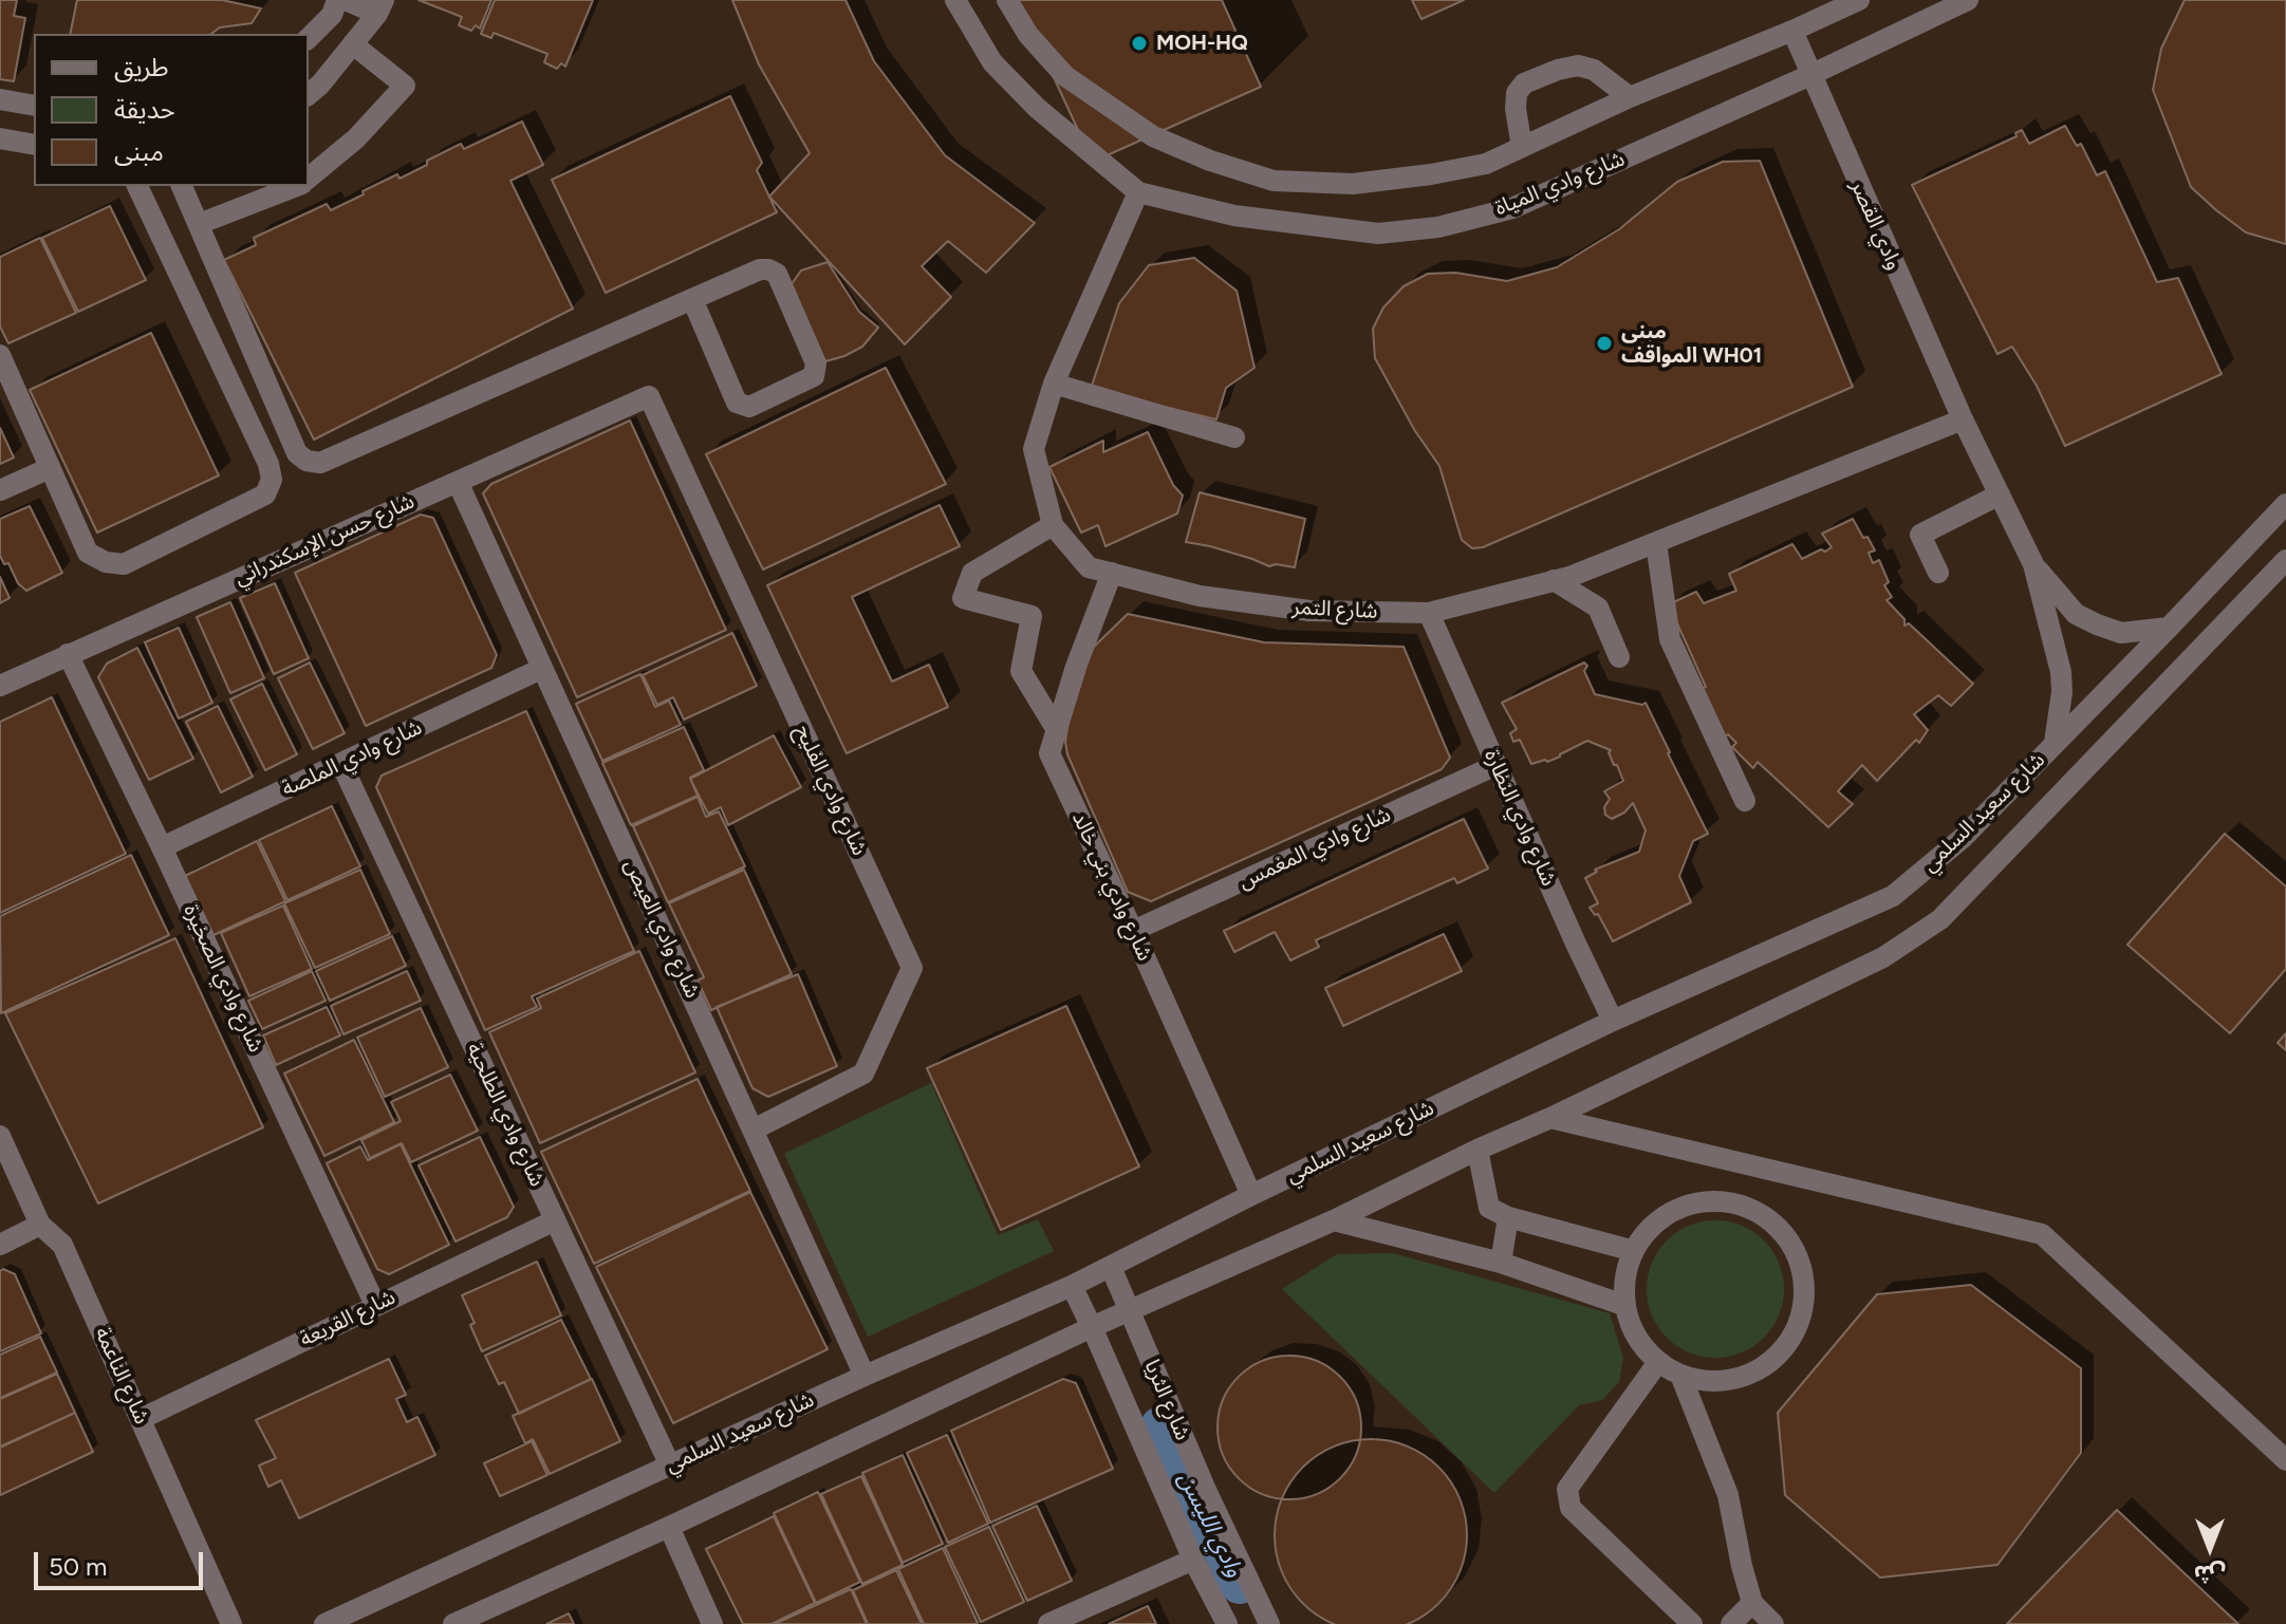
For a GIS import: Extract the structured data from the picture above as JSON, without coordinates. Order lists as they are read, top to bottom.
{
  "streets": {
    "street": [
      "شارع وادي المياة",
      "وادي القصر",
      "شارع حسن الإسكندراني",
      "شارع التمر",
      "شارع وادي الملصة",
      "شارع وادي الفليح",
      "شارع سعيد السلمي",
      "شارع وادي النظارة",
      "شارع وادي المغمس",
      "شارع وادي بني خالد",
      "شارع وادي العيص",
      "شارع وادي الصخيرة",
      "شارع وادي الطلحية",
      "شارع القريعة",
      "شارع الناعمة",
      "شارع الثريا"
    ]
  },
  "crossings": [
    ["شارع وادي المياة", "وادي القصر"],
    ["شارع وادي المياة", "شارع التمر"],
    ["وادي القصر", "شارع التمر"],
    ["شارع حسن الإسكندراني", "شارع وادي الفليح"],
    ["شارع حسن الإسكندراني", "شارع وادي العيص"],
    ["شارع حسن الإسكندراني", "شارع وادي الصخيرة"],
    ["شارع التمر", "شارع وادي النظارة"],
    ["شارع التمر", "شارع وادي بني خالد"],
    ["شارع وادي الملصة", "شارع وادي العيص"],
    ["شارع وادي الملصة", "شارع وادي الصخيرة"],
    ["شارع وادي الملصة", "شارع وادي الطلحية"],
    ["شارع وادي الفليح", "شارع وادي العيص"],
    ["شارع سعيد السلمي", "شارع وادي النظارة"],
    ["شارع سعيد السلمي", "شارع وادي بني خالد"],
    ["شارع سعيد السلمي", "شارع وادي العيص"],
    ["شارع سعيد السلمي", "شارع وادي الطلحية"],
    ["شارع سعيد السلمي", "شارع الثريا"],
    ["شارع وادي النظارة", "شارع وادي المغمس"],
    ["شارع وادي المغمس", "شارع وادي بني خالد"],
    ["شارع وادي الصخيرة", "شارع القريعة"],
    ["شارع وادي الطلحية", "شارع القريعة"],
    ["شارع القريعة", "شارع الناعمة"]
  ],
  "water": ["وادي الليسن"],
  "places": ["MOH-HQ", "مبنى المواقف WH01"],
  "legend": ["طريق", "حديقة", "مبنى"],
  "scale_bar": "50 m",
  "north": "bottom"
}
